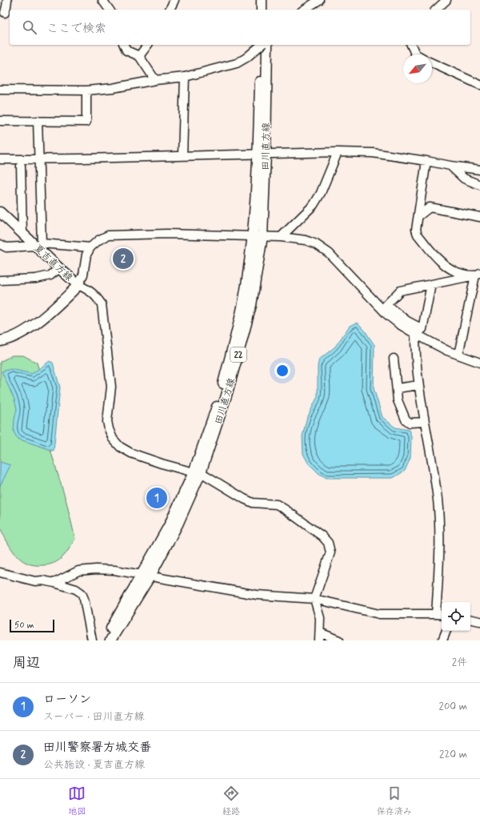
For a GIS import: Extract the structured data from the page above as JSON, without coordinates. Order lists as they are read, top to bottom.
{
  "streets": {
    "main road": ["田川直方線", "夏吉直方線", "22"]
  },
  "scale_bar": "50 m",
  "north": "bottom left",
  "page": {
    "search": "ここで検索",
    "pins": ["2", "1"],
    "scale": "50 m",
    "heading": ["周辺", "2件"],
    "list": [
      {
        "mark": "1",
        "name": "ローソン",
        "note": "スーパー · 田川直方線",
        "value": "200 m"
      },
      {
        "mark": "2",
        "name": "田川警察署方城交番",
        "note": "公共施設 · 夏吉直方線",
        "value": "220 m"
      }
    ],
    "nav": ["地図", "経路", "保存済み"]
  }
}
